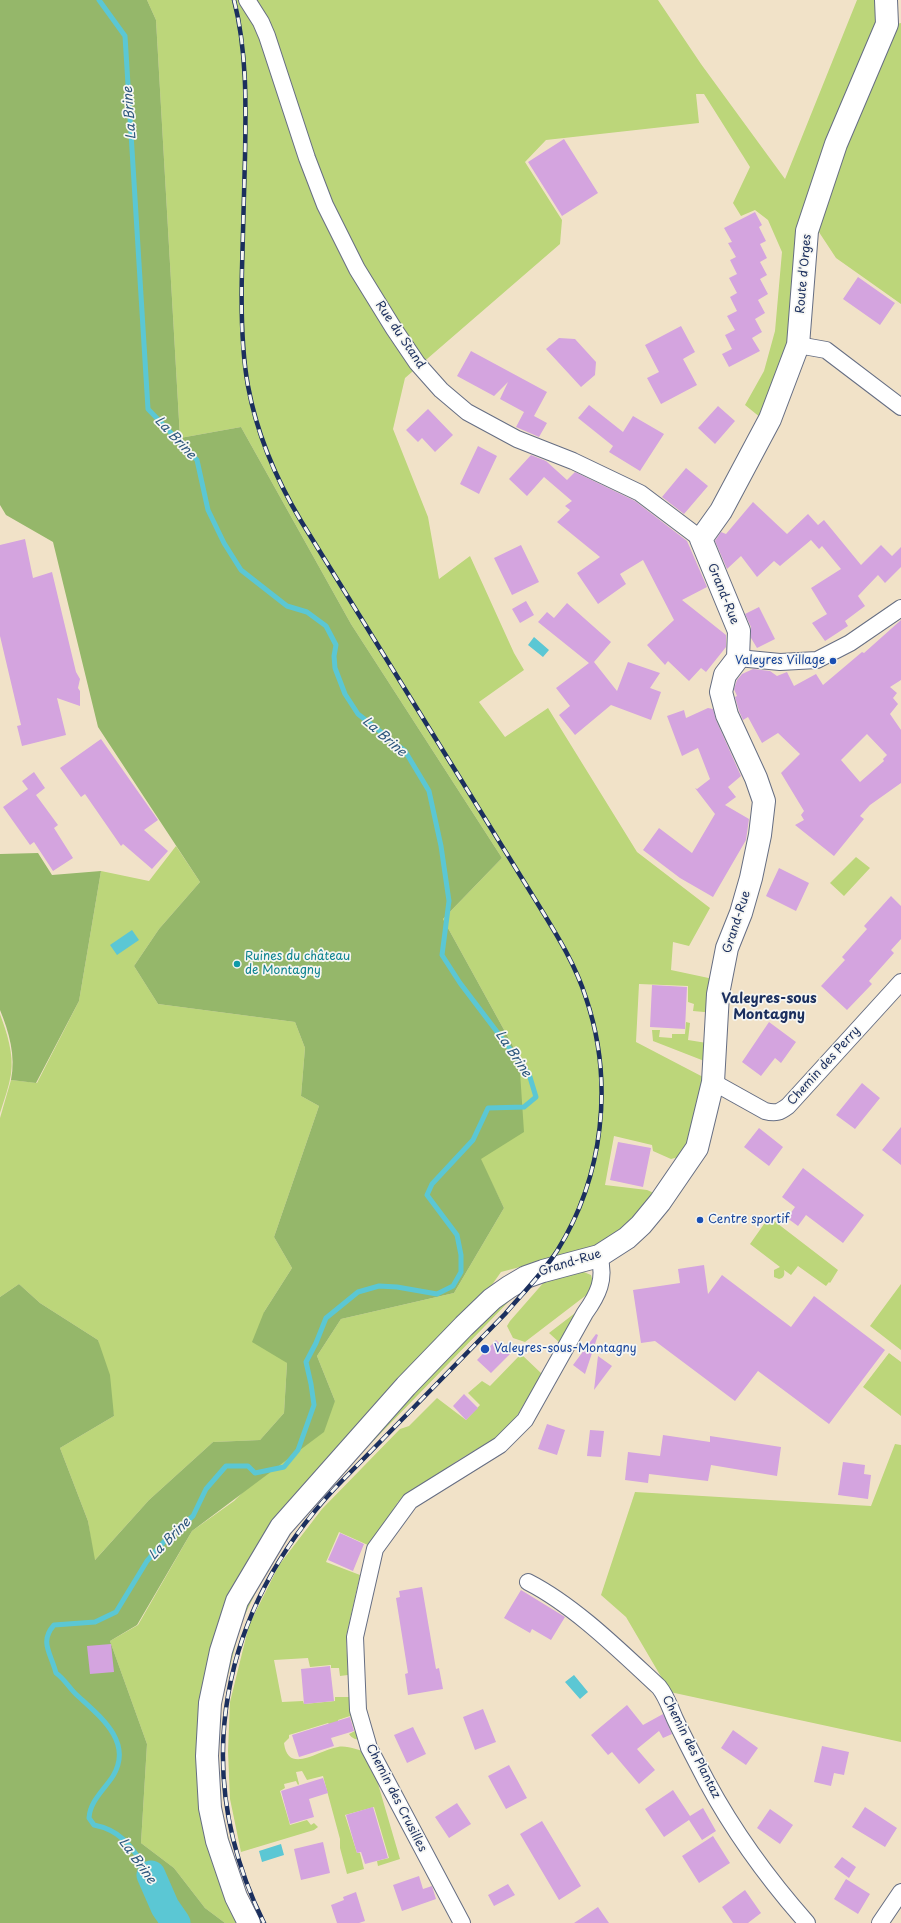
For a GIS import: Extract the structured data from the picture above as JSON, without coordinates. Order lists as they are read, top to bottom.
{
  "streets": {
    "street": [
      "Route d'Orges",
      "Rue du Stand",
      "Grand-Rue",
      "Chemin des Perry",
      "Chemin des Plantaz",
      "Chemin des Crusilles"
    ]
  },
  "crossings": [
    ["Route d'Orges", "Rue du Stand"],
    ["Route d'Orges", "Grand-Rue"],
    ["Rue du Stand", "Grand-Rue"],
    ["Grand-Rue", "Chemin des Perry"],
    ["Grand-Rue", "Chemin des Crusilles"]
  ],
  "districts": ["Valeyres-sous Montagny"],
  "water": ["La Brine"],
  "places": [
    "Valeyres Village",
    "Ruines du château de Montagny",
    "Centre sportif",
    "Valeyres-sous-Montagny"
  ]
}
